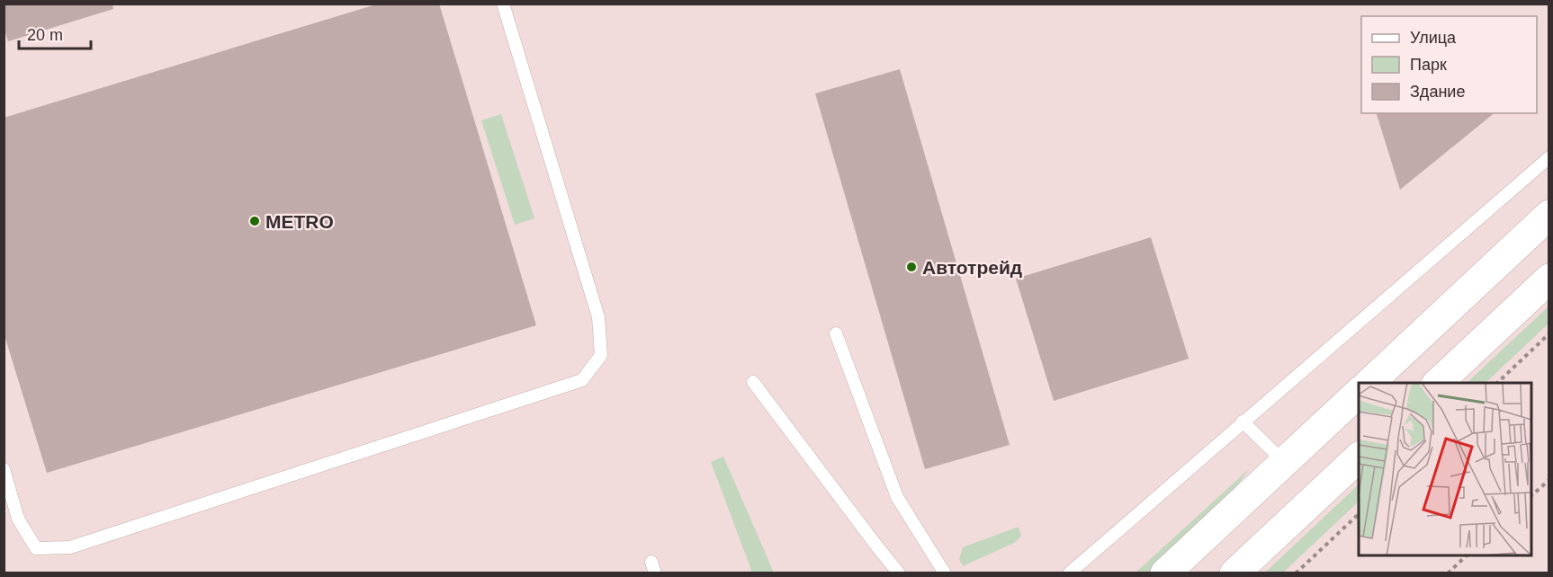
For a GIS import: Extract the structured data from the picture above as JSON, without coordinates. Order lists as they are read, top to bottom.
{
  "places": ["METRO", "Автотрейд"],
  "legend": ["Улица", "Парк", "Здание"],
  "scale_bar": "20 m"
}
